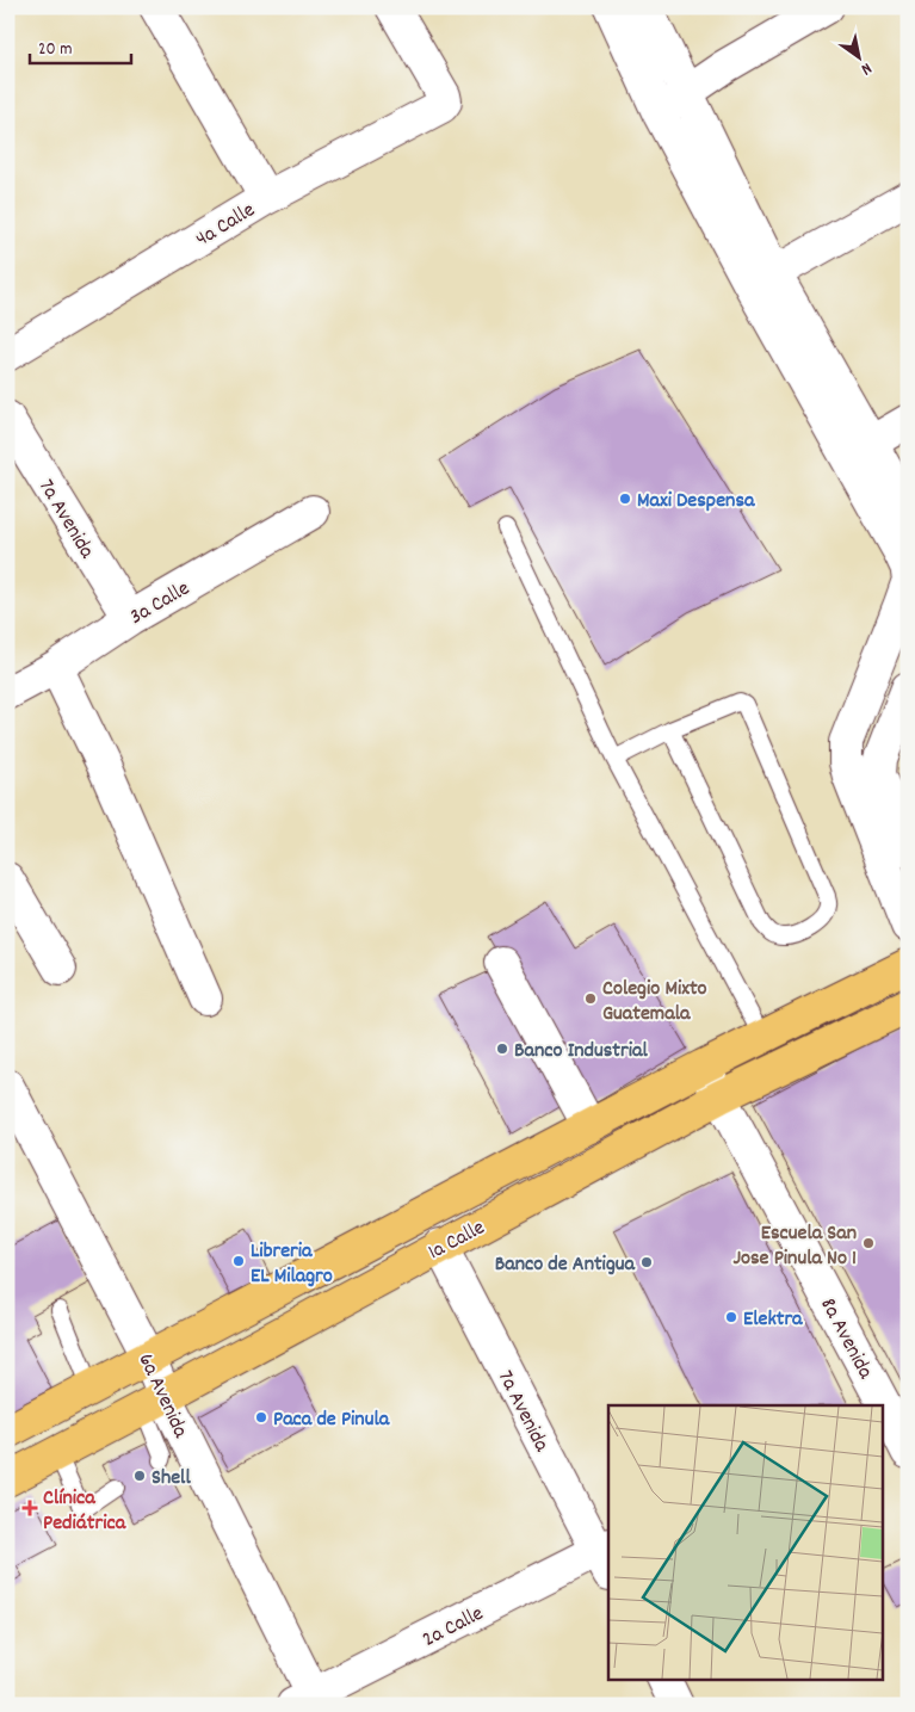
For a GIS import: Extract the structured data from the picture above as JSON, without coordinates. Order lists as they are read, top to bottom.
{
  "streets": {
    "main road": ["1a Calle"],
    "street": [
      "4a Calle",
      "7a Avenida",
      "3a Calle",
      "8a Avenida",
      "6a Avenida",
      "2a Calle"
    ]
  },
  "crossings": [
    ["7a Avenida", "3a Calle"],
    ["7a Avenida", "1a Calle"],
    ["7a Avenida", "2a Calle"],
    ["1a Calle", "8a Avenida"],
    ["1a Calle", "6a Avenida"],
    ["6a Avenida", "2a Calle"]
  ],
  "places": {
    "other": [
      "Maxi Despensa",
      "Colegio Mixto Guatemala",
      "Banco Industrial",
      "Escuela San Jose Pinula No 1",
      "Libreria EL Milagro",
      "Banco de Antigua",
      "Elektra",
      "Paca de Pinula",
      "Shell"
    ],
    "health": ["Clínica Pediátrica"]
  },
  "scale_bar": "20 m",
  "north": "bottom right"
}
